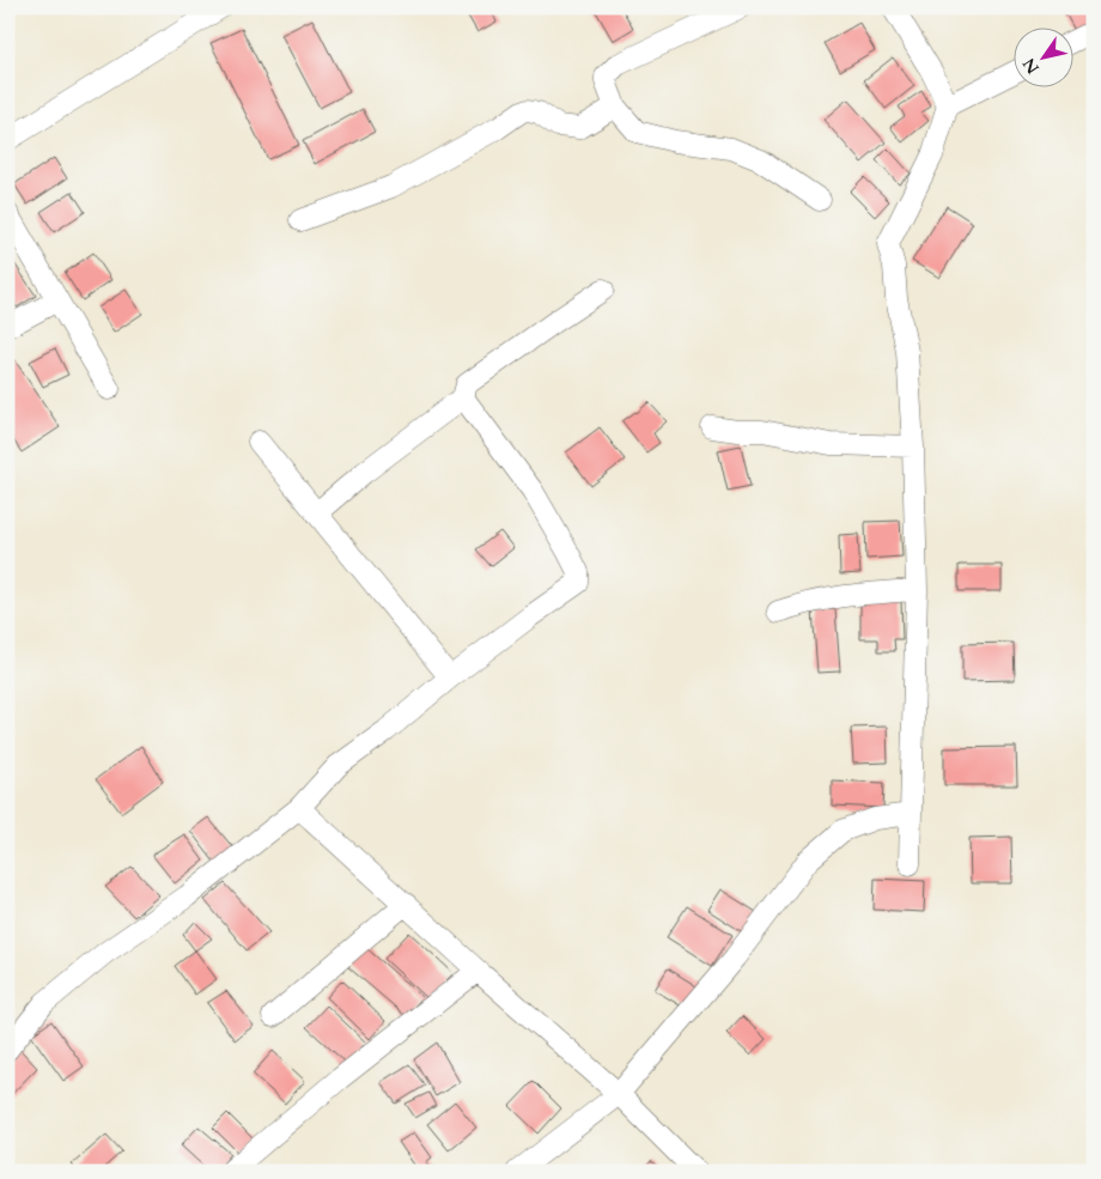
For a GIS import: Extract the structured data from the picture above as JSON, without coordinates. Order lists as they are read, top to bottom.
{
  "north": "bottom left"
}
